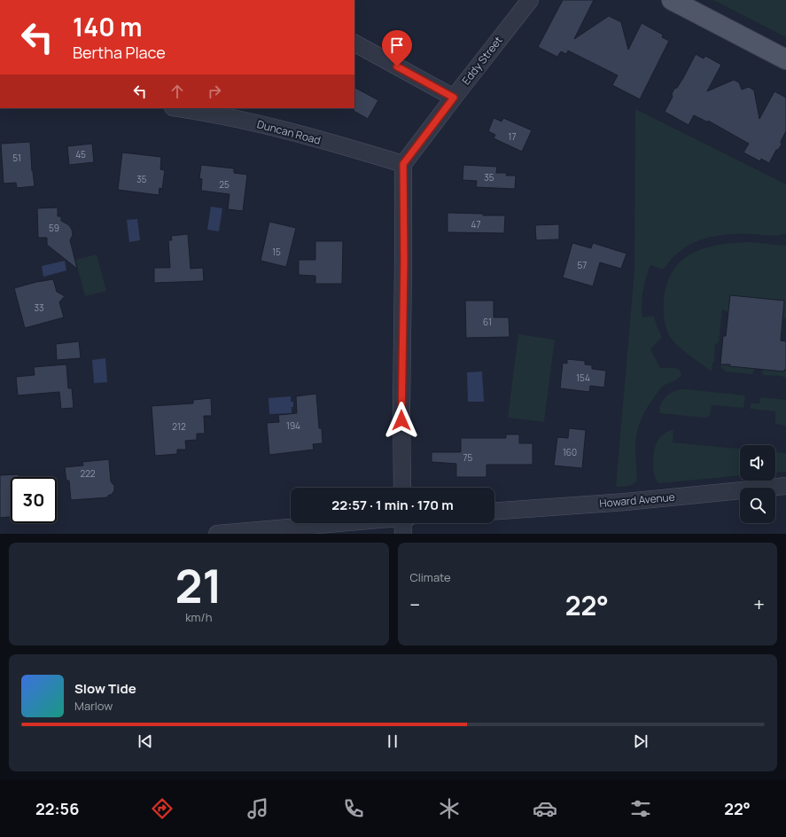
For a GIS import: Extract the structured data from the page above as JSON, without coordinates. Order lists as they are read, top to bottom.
{
  "streets": {
    "street": ["Eddy Street", "Duncan Road", "Howard Avenue"]
  },
  "crossings": [
    ["Eddy Street", "Duncan Road"]
  ],
  "house_numbers": [
    "17",
    "45",
    "51",
    "35",
    "35",
    "25",
    "47",
    "59",
    "15",
    "57",
    "33",
    "61",
    "154",
    "194",
    "212",
    "160",
    "75",
    "222"
  ],
  "page": {
    "turn": ["140 m", "Bertha Place"],
    "limit": "30",
    "trip": "22:57 · 1 min · 170 m",
    "tile": [
      ["21", "km/h"],
      "Climate"
    ],
    "heat": ["−", "22°", "+"],
    "song": ["Slow Tide", "Marlow"],
    "tabs": ["22:56", "22°"]
  }
}
